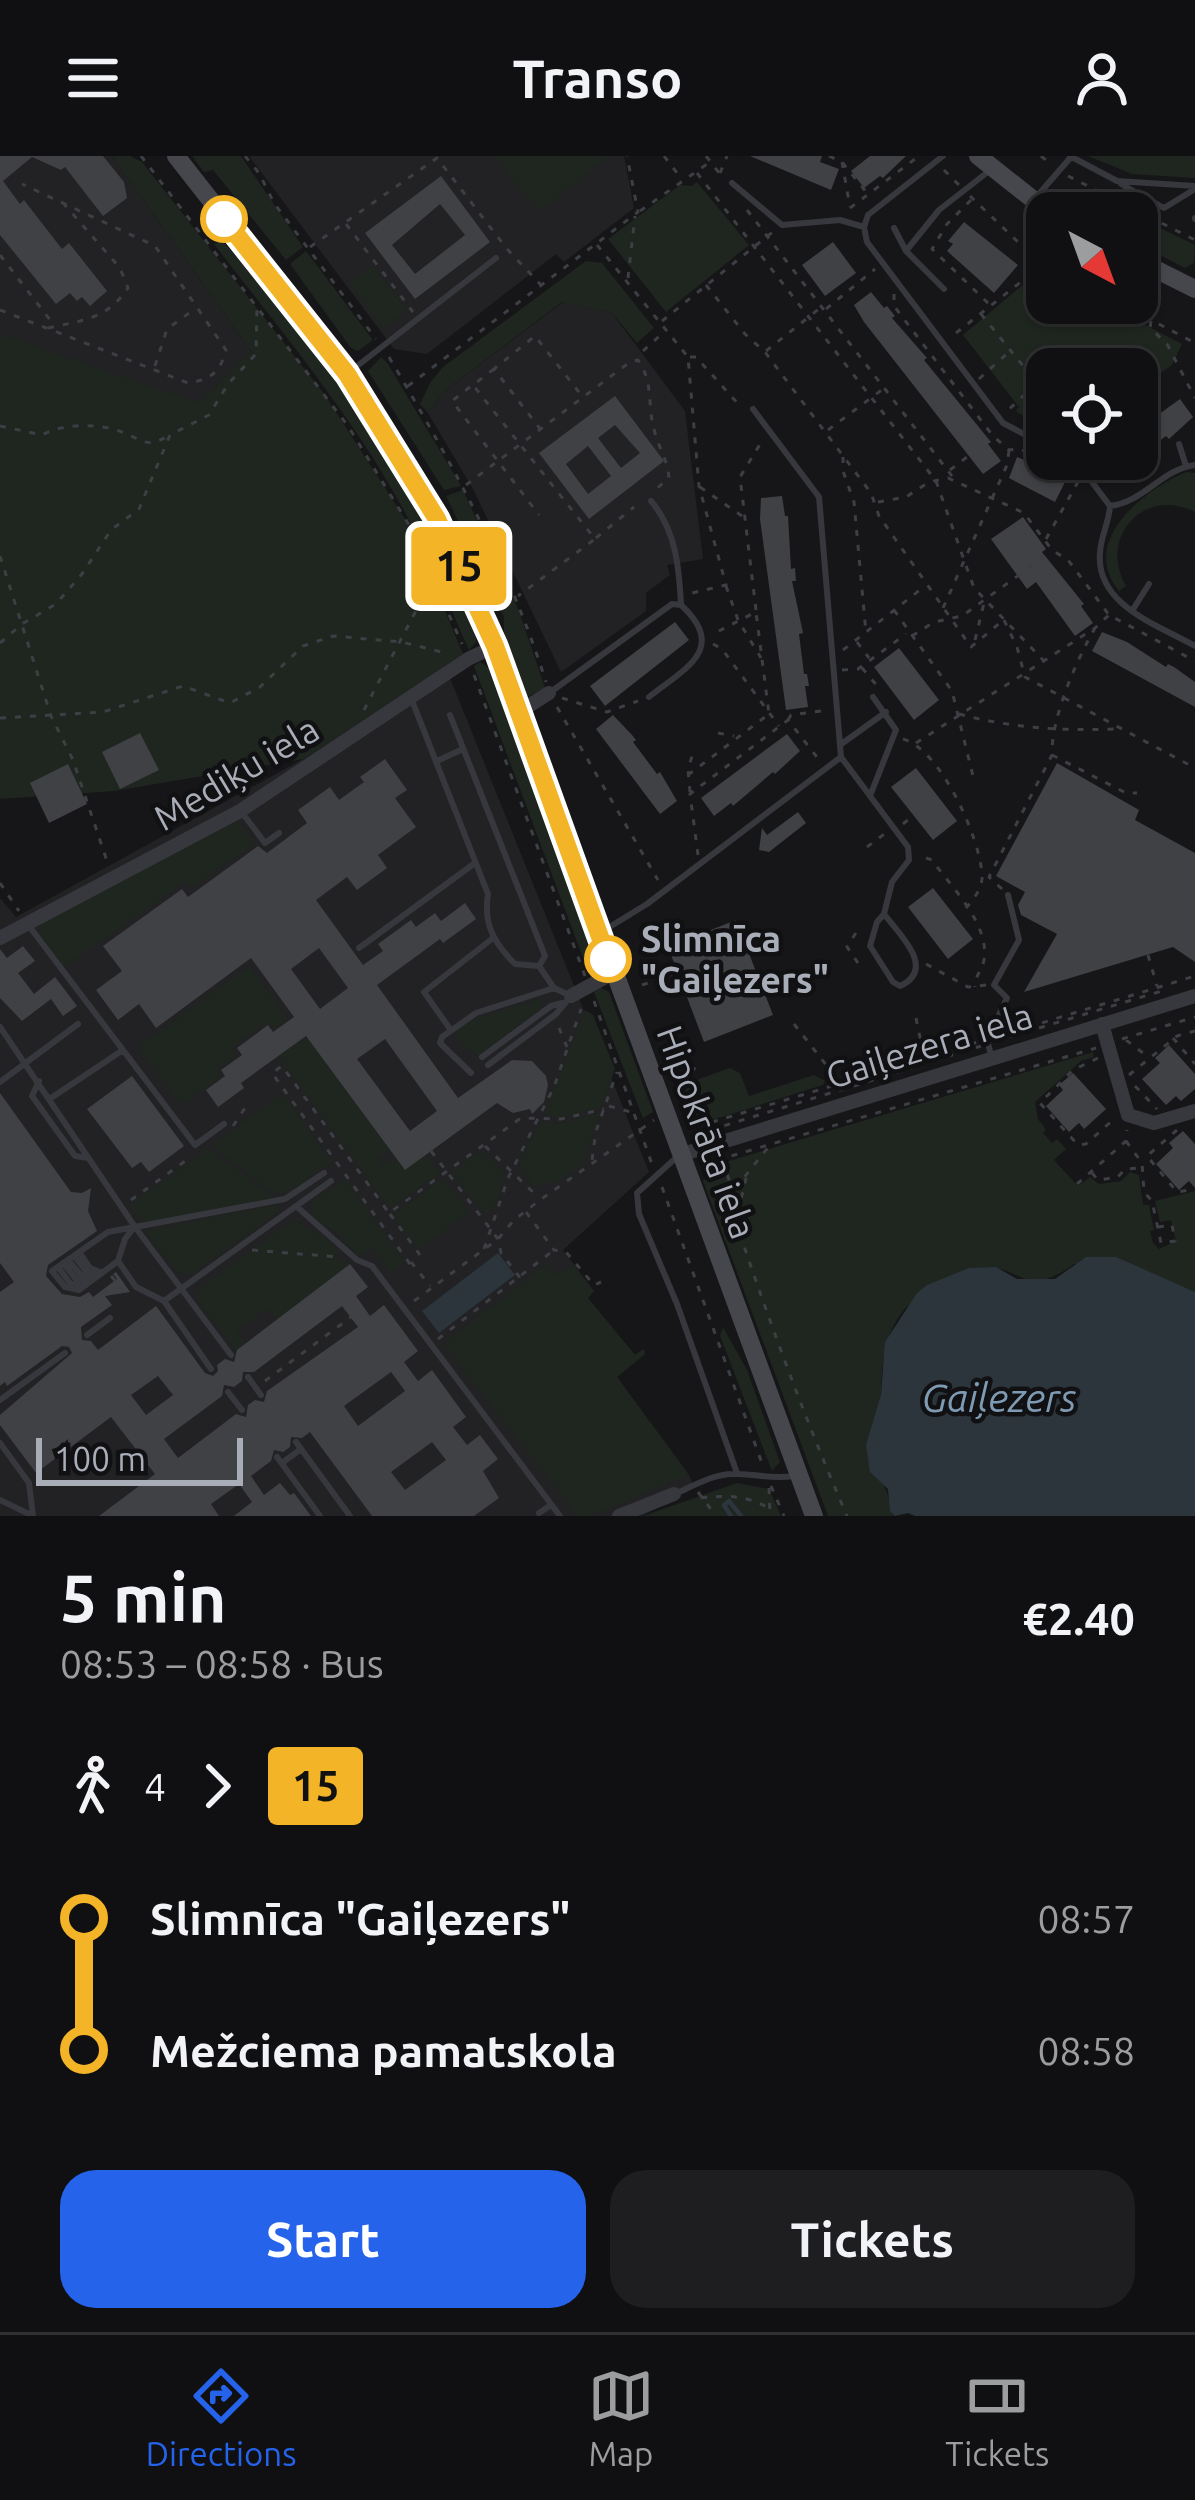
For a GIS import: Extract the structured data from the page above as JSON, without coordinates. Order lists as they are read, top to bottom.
{
  "streets": {
    "street": ["Mediķu iela", "Gaiļezera iela", "Hipokrāta iela"]
  },
  "crossings": [
    ["Mediķu iela", "Hipokrāta iela"],
    ["Gaiļezera iela", "Hipokrāta iela"]
  ],
  "water": ["Gaiļezers"],
  "places": ["Slimnīca \"Gaiļezers\""],
  "lines": ["bus line 15"],
  "scale_bar": "100 m",
  "north": "bottom right",
  "page": {
    "header": "Transo",
    "on_map": "15",
    "scale": "100 m",
    "heading": ["5 min", "08:53 – 08:58 · Bus", "€2.40"],
    "legs": ["4", "15"],
    "list": [
      {
        "name": "Slimnīca \"Gaiļezers\"",
        "value": "08:57"
      },
      {
        "name": "Mežciema pamatskola",
        "value": "08:58"
      }
    ],
    "buttons": ["Start", "Tickets"],
    "tabs": ["Directions", "Map", "Tickets"]
  }
}
